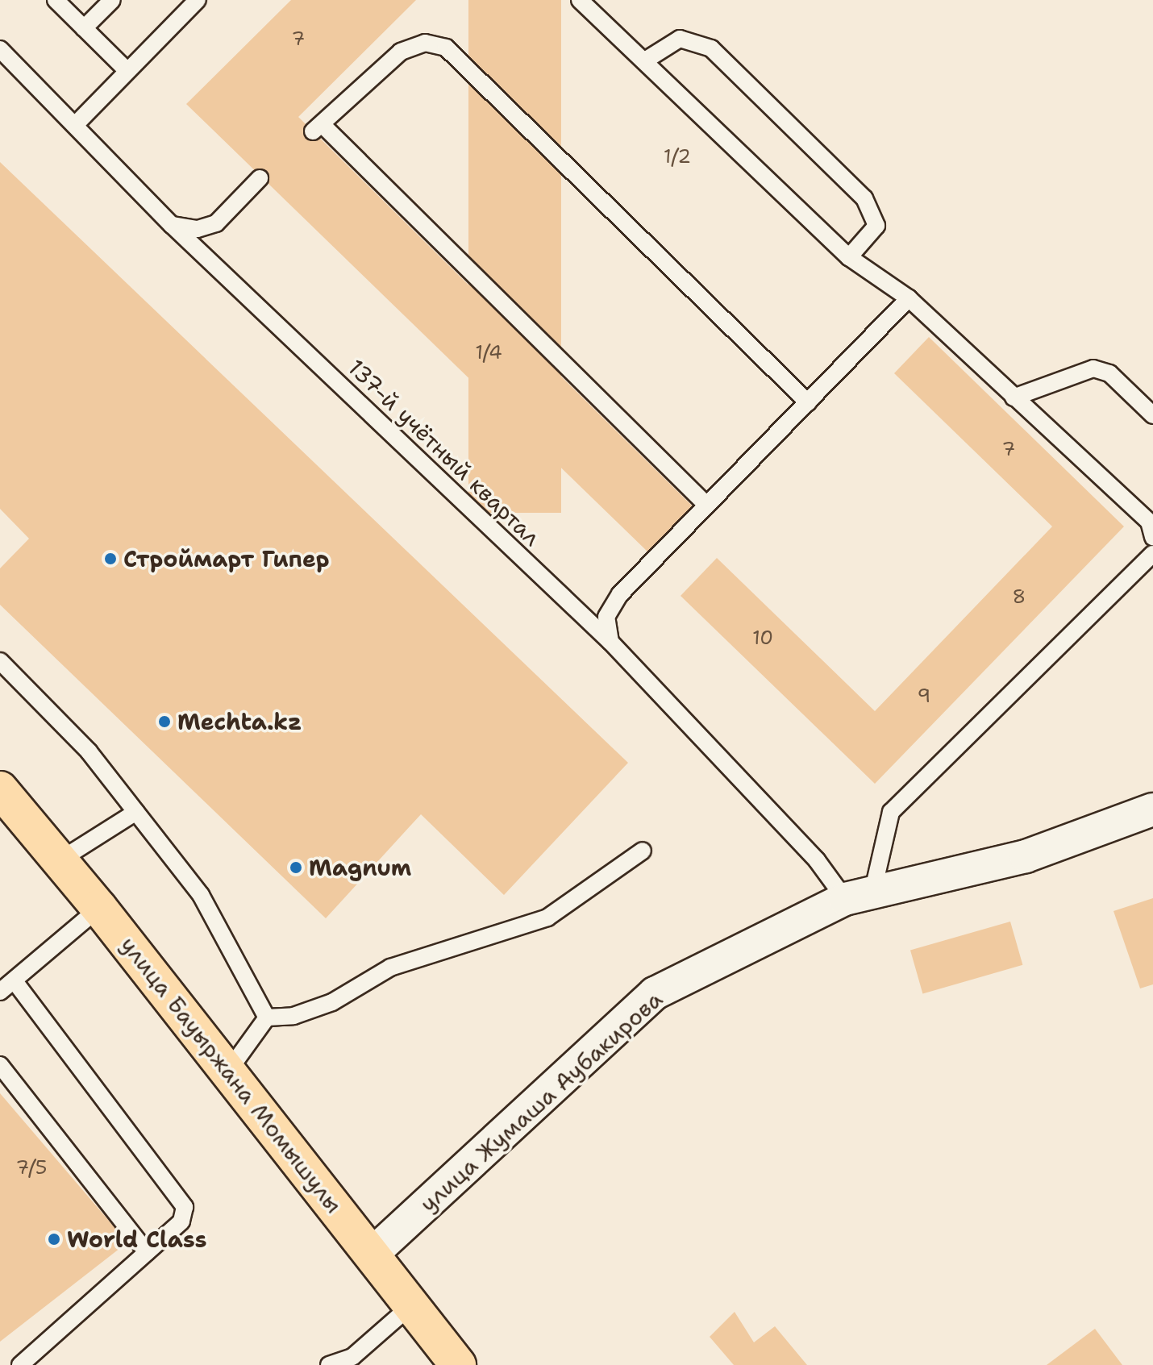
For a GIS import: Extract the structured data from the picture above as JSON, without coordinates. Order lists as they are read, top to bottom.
{
  "streets": {
    "main road": ["улица Бауыржана Момышулы"],
    "street": ["улица Жумаша Аубакирова"],
    "lane": ["137-й учётный квартал"]
  },
  "crossings": [
    ["137-й учётный квартал", "улица Жумаша Аубакирова"],
    ["улица Бауыржана Момышулы", "улица Жумаша Аубакирова"]
  ],
  "places": [
    "Строймарт Гипер",
    "Mechta.kz",
    "Magnum",
    "World Class"
  ],
  "house_numbers": [
    "7",
    "1/2",
    "1/4",
    "7",
    "8",
    "10",
    "9",
    "7/5"
  ]
}
